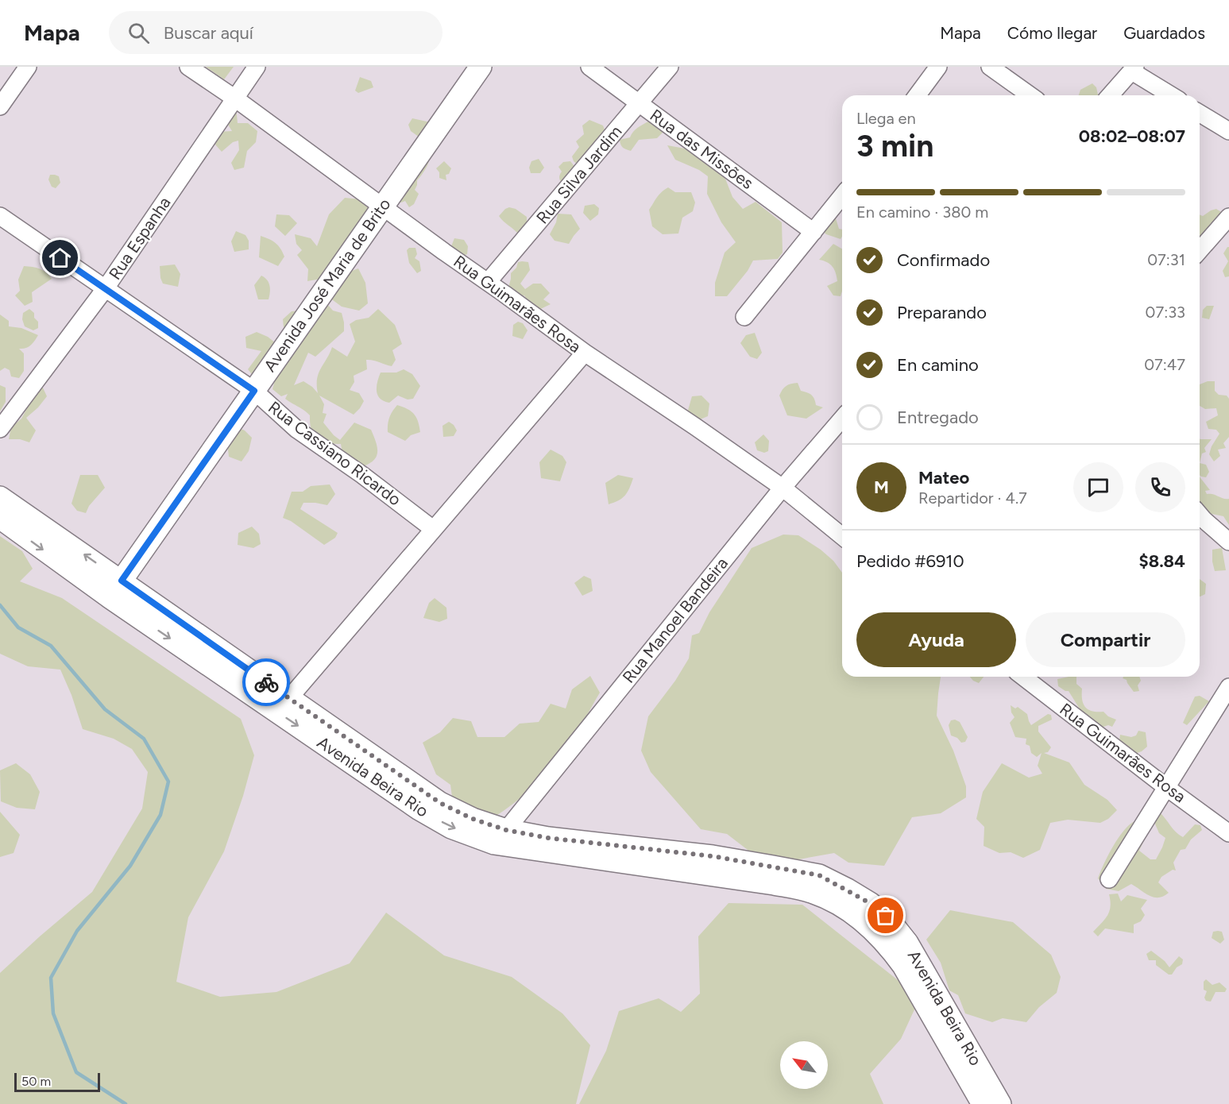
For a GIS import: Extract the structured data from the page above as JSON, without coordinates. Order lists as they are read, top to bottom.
{
  "streets": {
    "main road": ["Avenida José Maria de Brito", "Avenida Beira Rio"],
    "street": [
      "Rua das Missões",
      "Rua Silva Jardim",
      "Rua Espanha",
      "Rua Guimarães Rosa",
      "Rua Cassiano Ricardo",
      "Rua Manoel Bandeira"
    ]
  },
  "crossings": [
    ["Rua das Missões", "Rua Silva Jardim"],
    ["Rua Silva Jardim", "Rua Guimarães Rosa"],
    ["Rua Espanha", "Rua Guimarães Rosa"],
    ["Rua Espanha", "Rua Cassiano Ricardo"],
    ["Avenida José Maria de Brito", "Rua Guimarães Rosa"],
    ["Avenida José Maria de Brito", "Rua Cassiano Ricardo"],
    ["Avenida José Maria de Brito", "Avenida Beira Rio"],
    ["Rua Guimarães Rosa", "Rua Manoel Bandeira"],
    ["Rua Manoel Bandeira", "Avenida Beira Rio"]
  ],
  "scale_bar": "50 m",
  "north": "top left",
  "page": {
    "header": "Mapa",
    "search": "Buscar aquí",
    "nav": ["Mapa", "Cómo llegar", "Guardados"],
    "heading": ["3 min", "Llega en", "08:02–08:07"],
    "panel": [
      "Mateo",
      "Repartidor · 4.7",
      "Pedido #6910",
      "$8.84"
    ],
    "bar": "En camino · 380 m",
    "list": [
      ["Confirmado", "07:31"],
      ["Preparando", "07:33"],
      ["En camino", "07:47"],
      "Entregado"
    ],
    "round": "M",
    "buttons": ["Ayuda", "Compartir"],
    "scale": "50 m"
  }
}
